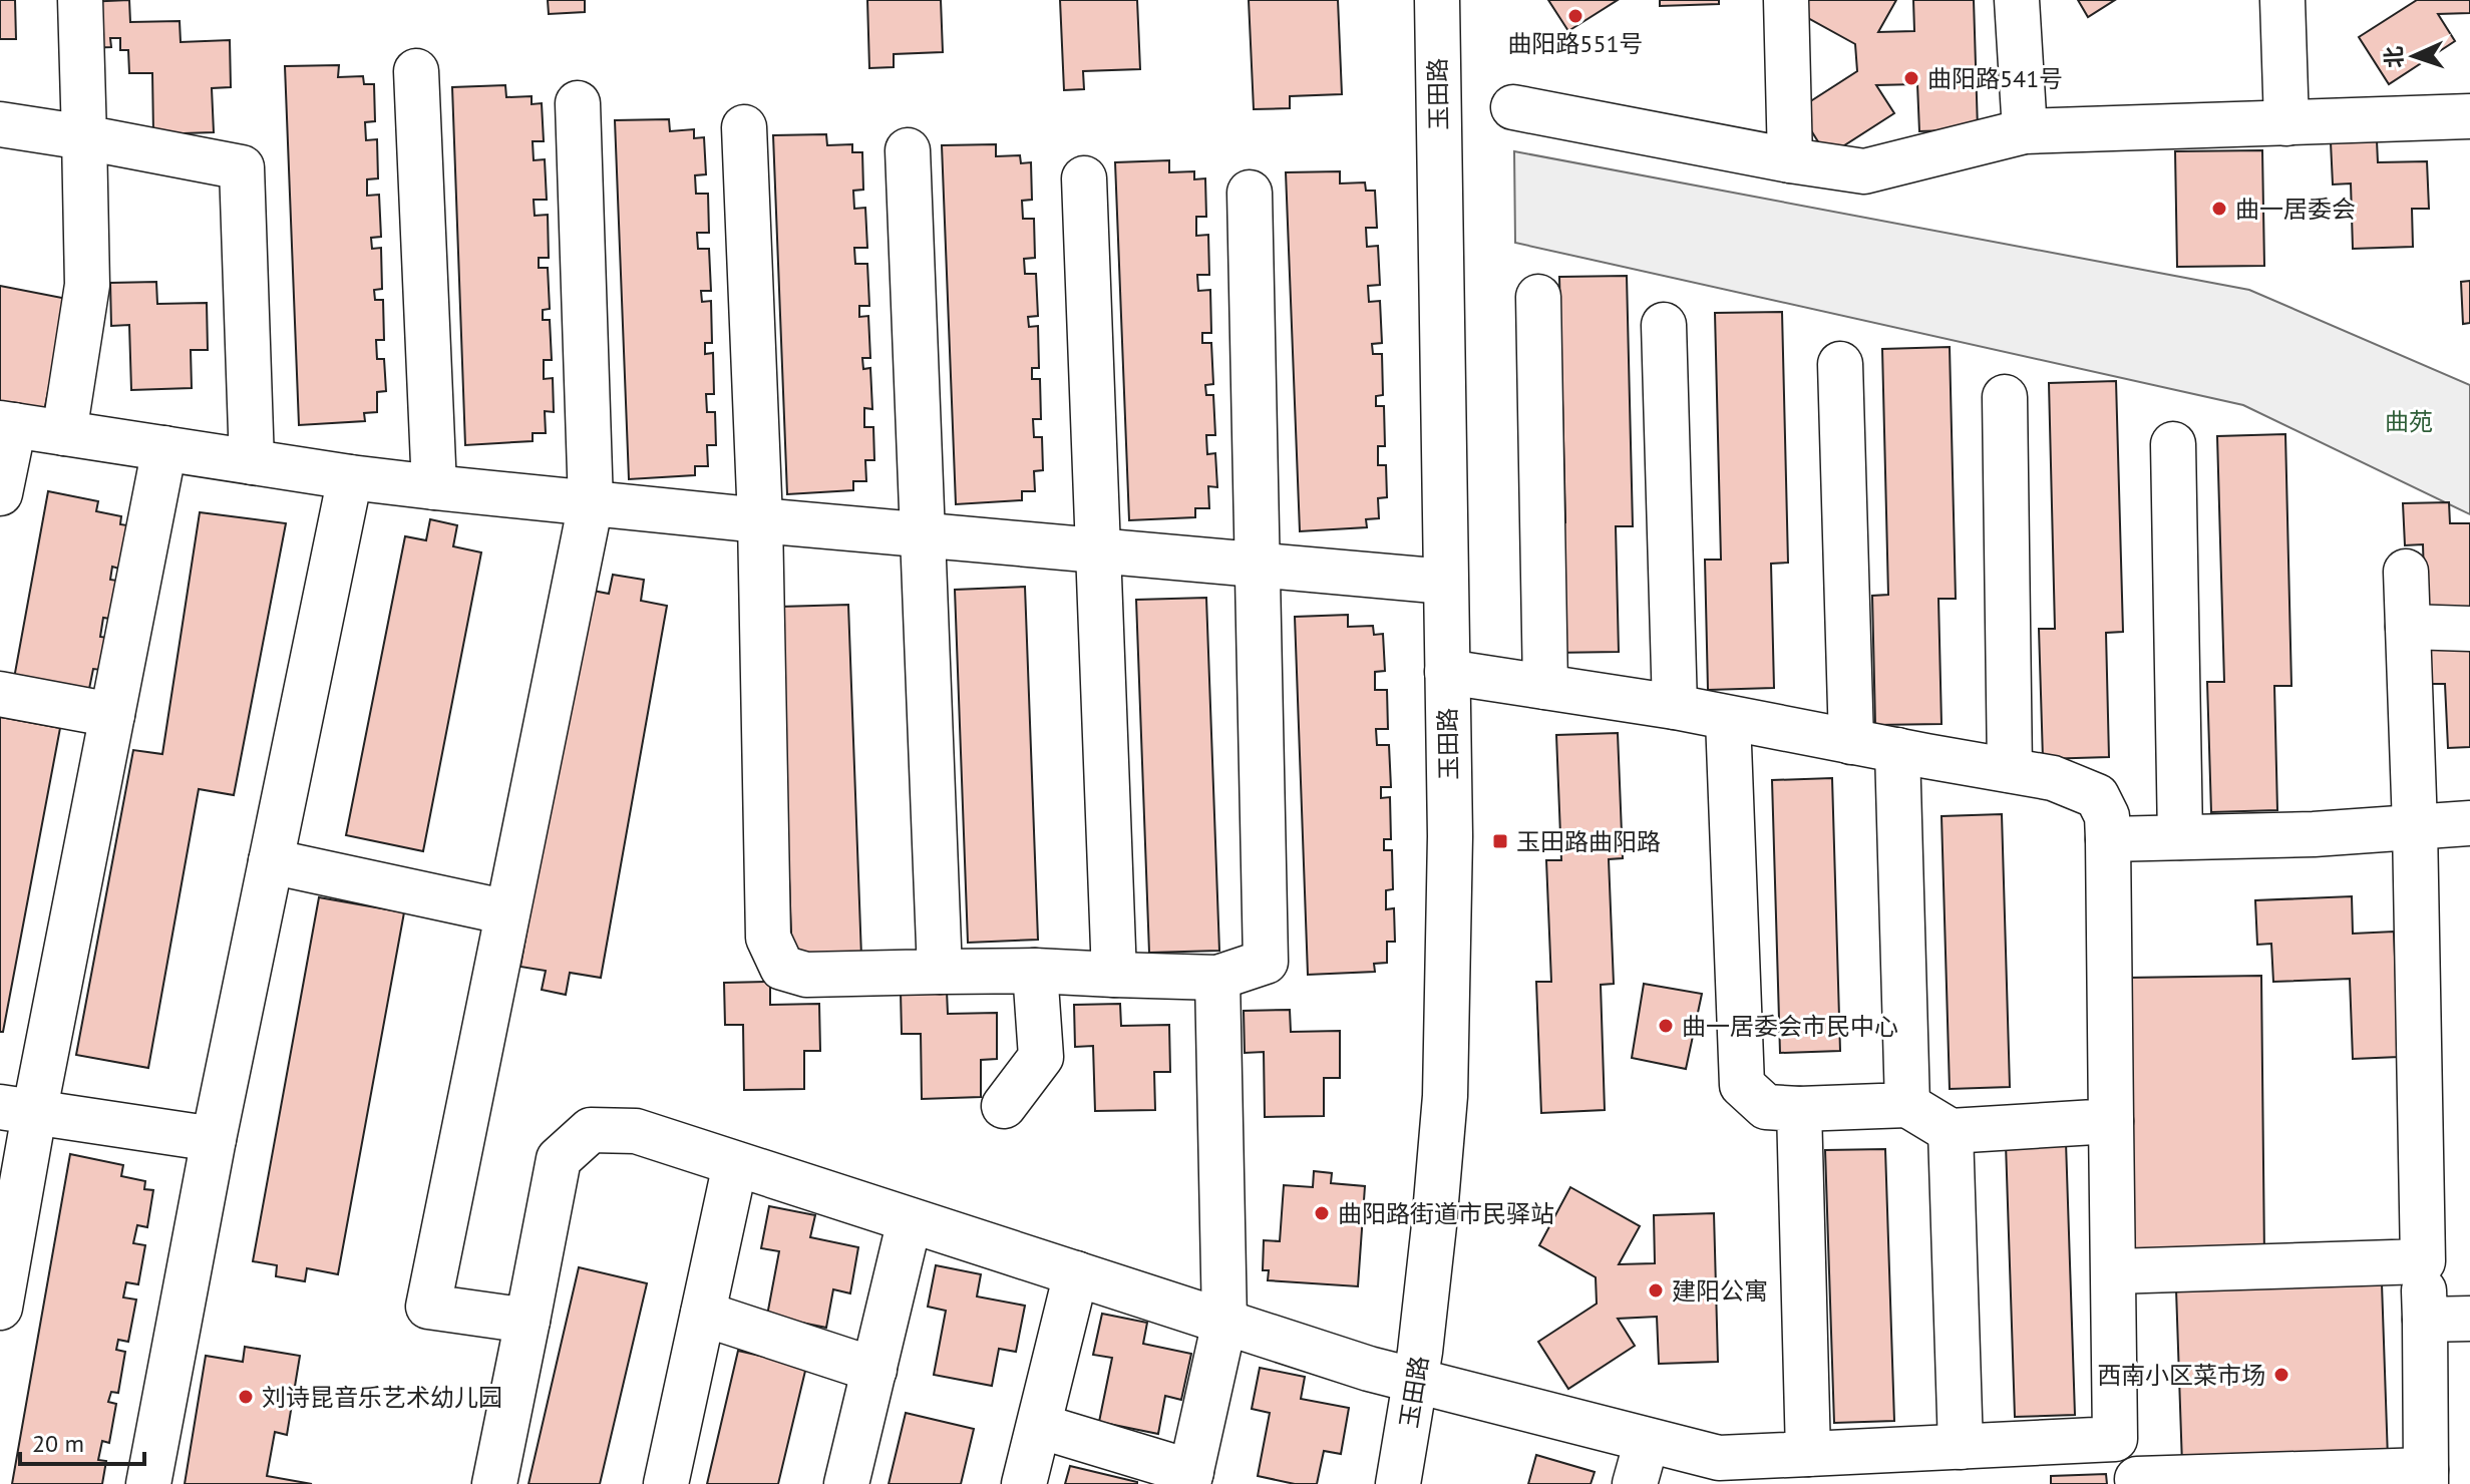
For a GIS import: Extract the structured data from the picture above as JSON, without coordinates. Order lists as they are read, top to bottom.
{
  "streets": {
    "street": ["玉田路"]
  },
  "parks": ["曲苑"],
  "places": {
    "other": [
      "曲阳路551号",
      "曲阳路541号",
      "曲一居委会",
      "曲一居委会市民中心",
      "曲阳路街道市民驿站",
      "建阳公寓",
      "西南小区菜市场",
      "刘诗昆音乐艺术幼儿园"
    ],
    "transit": ["玉田路曲阳路"]
  },
  "scale_bar": "20 m",
  "north": "left"
}
